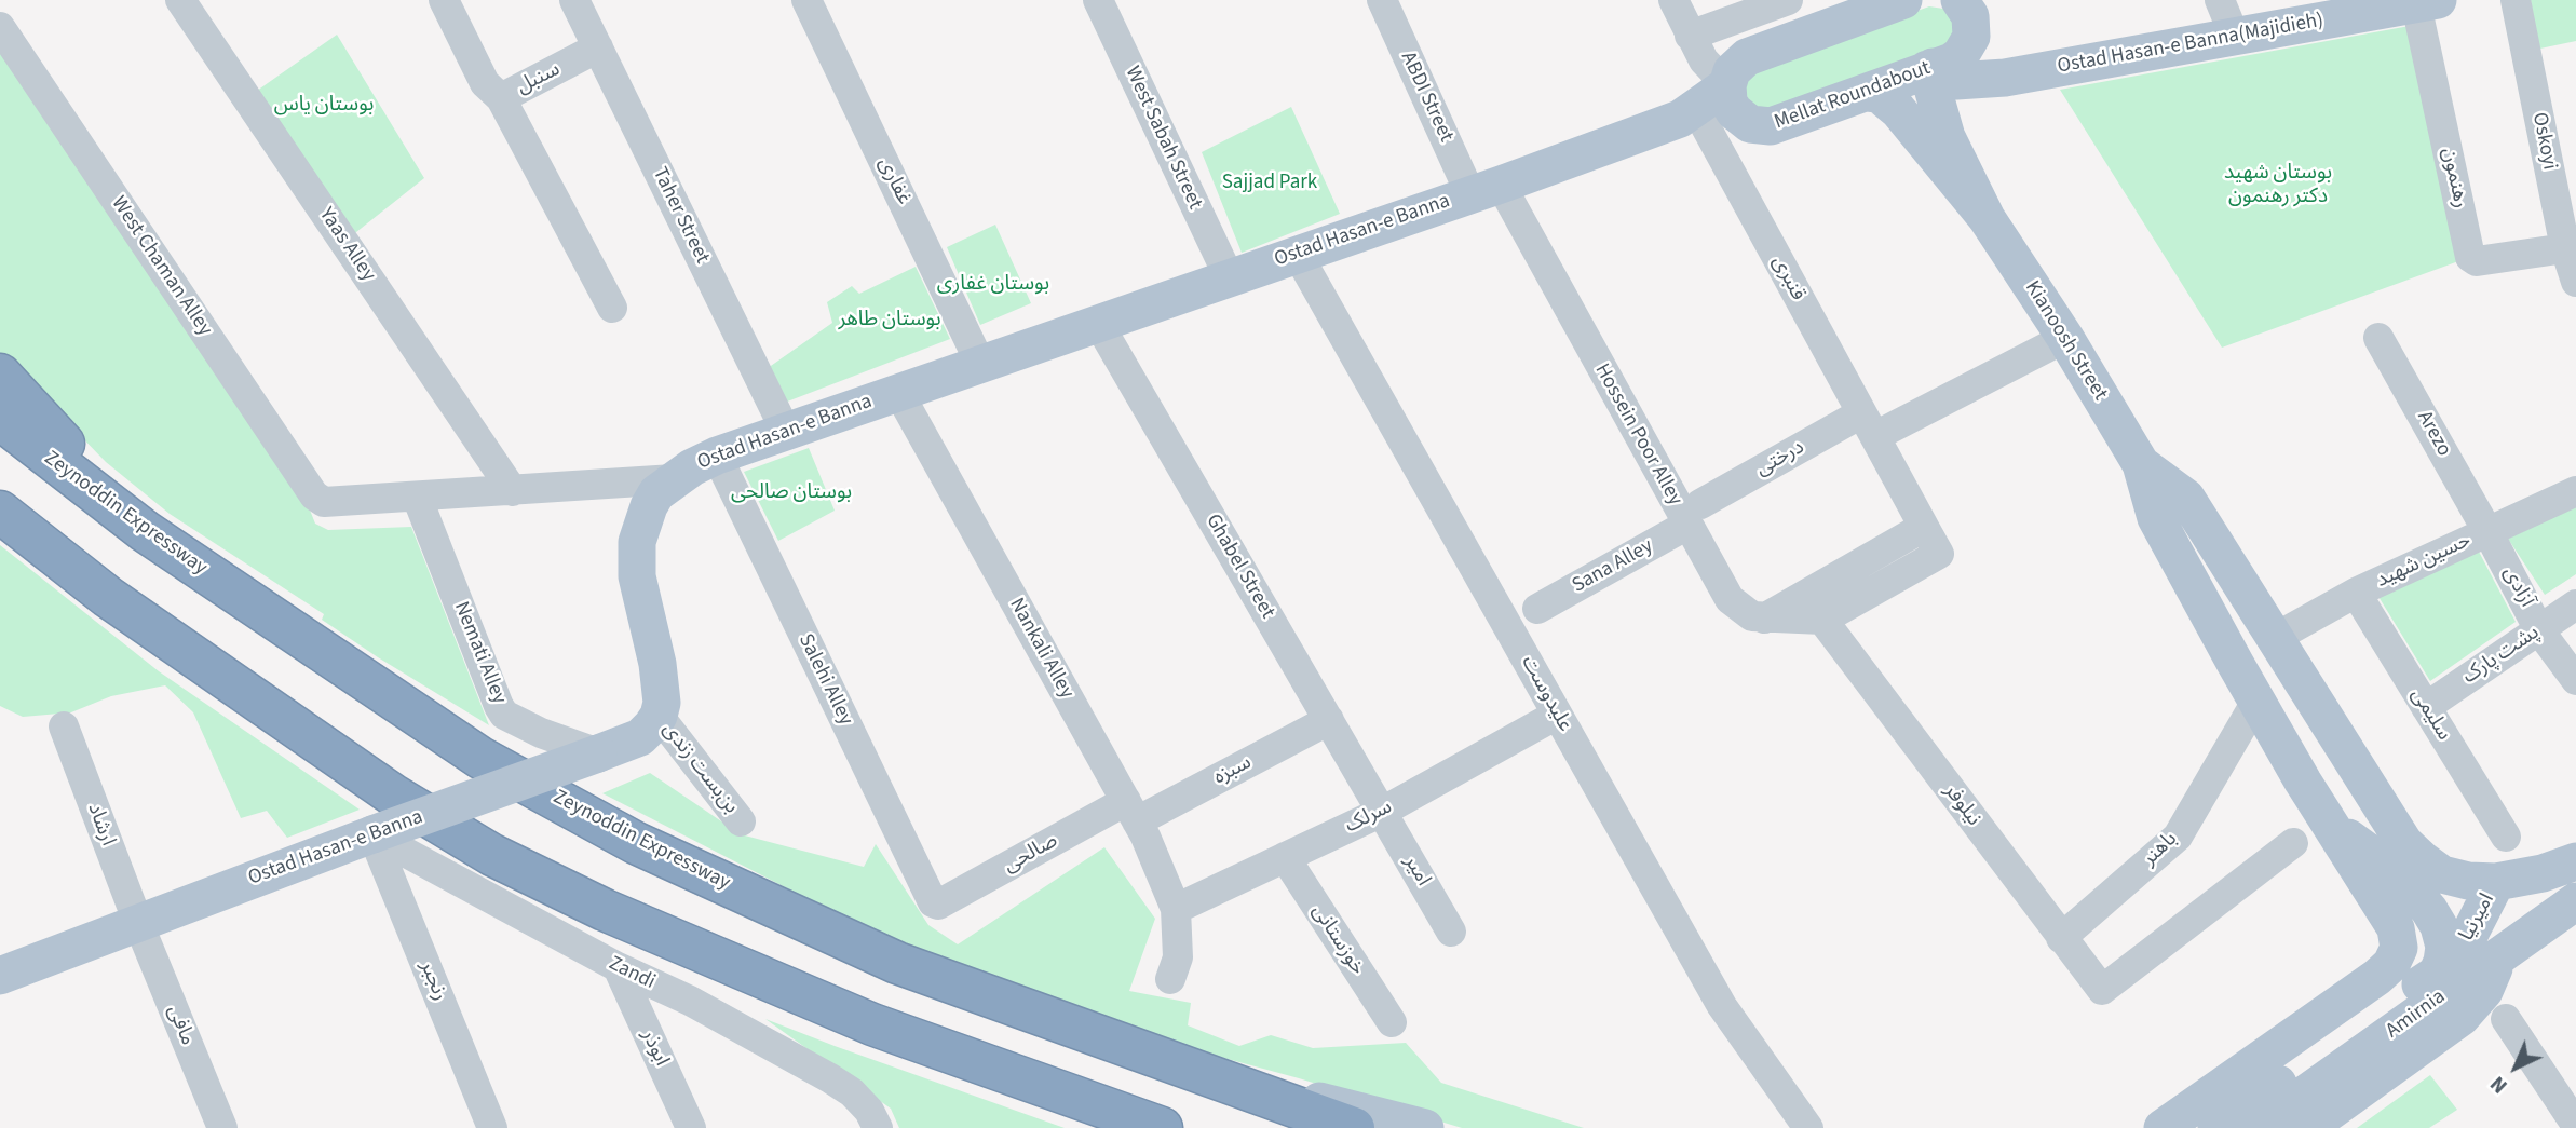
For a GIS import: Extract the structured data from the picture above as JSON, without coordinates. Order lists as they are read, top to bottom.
{
  "streets": {
    "highway": ["Zeynoddin Expressway"],
    "main road": [
      "Ostad Hasan-e Banna(Majidieh)",
      "Mellat Roundabout",
      "Ostad Hasan-e Banna",
      "Kianoosh Street",
      "امیرنیا",
      "Amirnia"
    ],
    "street": [
      "سنبل",
      "ABDI Street",
      "West Sabah Street",
      "Oskoyi",
      "رهنمون",
      "غفاری",
      "Taher Street",
      "Yaas Alley",
      "West Chaman Alley",
      "قنبری",
      "Arezo",
      "Hossein Poor Alley",
      "درختی",
      "حسین شهید",
      "Ghabel Street",
      "Sana Alley",
      "آزادی",
      "Nankali Alley",
      "Nemati Alley",
      "پشت پارک",
      "Salehi Alley",
      "علیدوست",
      "سلیمی",
      "بن‌بست زندی",
      "سبزه",
      "نیلوفر",
      "سرلک",
      "ارشاد",
      "باهنر",
      "امیر",
      "خوزستانی",
      "Zandi",
      "رنجبر",
      "مافی",
      "ابوذر"
    ]
  },
  "crossings": [
    ["Ostad Hasan-e Banna(Majidieh)", "رهنمون"],
    ["سنبل", "Taher Street"],
    ["Mellat Roundabout", "Ostad Hasan-e Banna"],
    ["Mellat Roundabout", "Kianoosh Street"],
    ["ABDI Street", "Ostad Hasan-e Banna"],
    ["ABDI Street", "Hossein Poor Alley"],
    ["West Sabah Street", "Ostad Hasan-e Banna"],
    ["Oskoyi", "رهنمون"],
    ["غفاری", "Ostad Hasan-e Banna"],
    ["Taher Street", "Ostad Hasan-e Banna"],
    ["Ostad Hasan-e Banna", "قنبری"],
    ["Ostad Hasan-e Banna", "Hossein Poor Alley"],
    ["Ostad Hasan-e Banna", "Ghabel Street"],
    ["Ostad Hasan-e Banna", "Nankali Alley"],
    ["Ostad Hasan-e Banna", "Nemati Alley"],
    ["Ostad Hasan-e Banna", "Salehi Alley"],
    ["Ostad Hasan-e Banna", "علیدوست"],
    ["Ostad Hasan-e Banna", "بن‌بست زندی"],
    ["Ostad Hasan-e Banna", "ارشاد"],
    ["Ostad Hasan-e Banna", "Zandi"],
    ["Ostad Hasan-e Banna", "رنجبر"],
    ["Ostad Hasan-e Banna", "مافی"],
    ["West Chaman Alley", "Nemati Alley"],
    ["قنبری", "Hossein Poor Alley"],
    ["قنبری", "درختی"],
    ["قنبری", "نیلوفر"],
    ["Arezo", "حسین شهید"],
    ["Arezo", "آزادی"],
    ["Hossein Poor Alley", "درختی"],
    ["Hossein Poor Alley", "Sana Alley"],
    ["Hossein Poor Alley", "نیلوفر"],
    ["درختی", "Sana Alley"],
    ["حسین شهید", "آزادی"],
    ["حسین شهید", "سلیمی"],
    ["Ghabel Street", "سبزه"],
    ["Ghabel Street", "سرلک"],
    ["Ghabel Street", "امیر"],
    ["آزادی", "پشت پارک"],
    ["Nankali Alley", "Salehi Alley"],
    ["Nankali Alley", "سبزه"],
    ["Nankali Alley", "سرلک"],
    ["پشت پارک", "سلیمی"],
    ["Salehi Alley", "سبزه"],
    ["علیدوست", "سرلک"],
    ["نیلوفر", "باهنر"],
    ["سرلک", "امیر"],
    ["سرلک", "خوزستانی"],
    ["ارشاد", "مافی"],
    ["امیرنیا", "Amirnia"],
    ["Zandi", "رنجبر"],
    ["Zandi", "ابوذر"]
  ],
  "parks": [
    "بوستان یاس",
    "بوستان شهید دکتر رهنمون",
    "Sajjad Park",
    "بوستان غفاری",
    "بوستان طاهر",
    "بوستان صالحی"
  ],
  "north": "bottom left"
}
